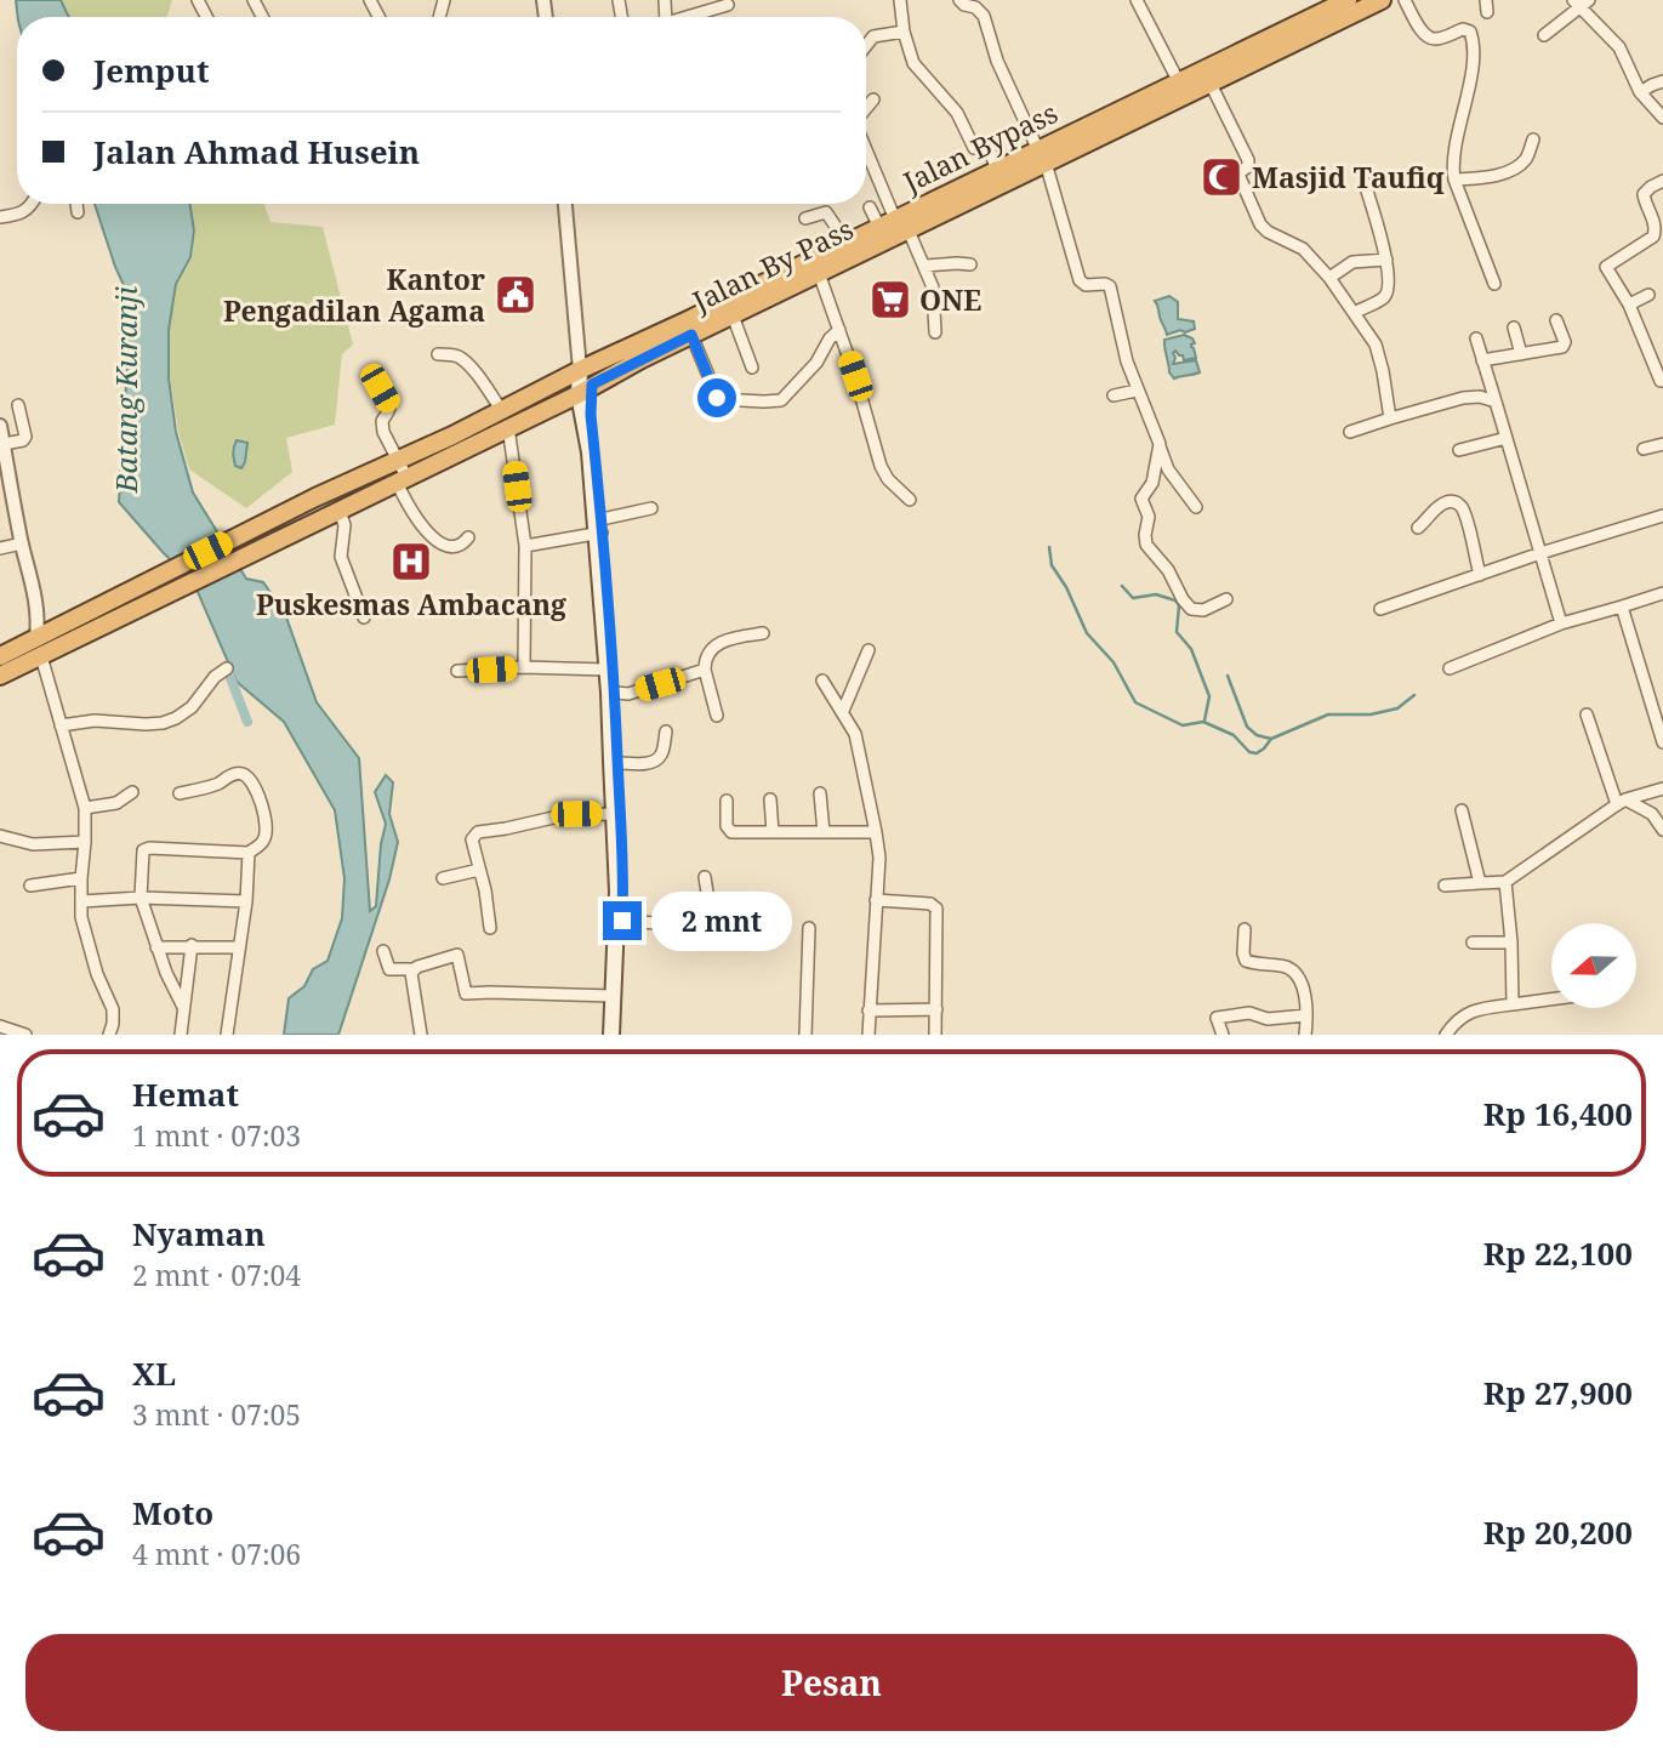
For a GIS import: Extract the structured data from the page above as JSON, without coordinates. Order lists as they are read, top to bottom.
{
  "streets": {
    "highway": ["Jalan Bypass", "Jalan By Pass"]
  },
  "crossings": [
    ["Jalan Bypass", "Jalan By Pass"]
  ],
  "water": ["Batang Kuranji"],
  "places": {
    "mosque": ["Masjid Taufiq"],
    "public building": ["Kantor Pengadilan Agama"],
    "supermarket": ["ONE"],
    "hospital": ["Puskesmas Ambacang"]
  },
  "north": "left",
  "page": {
    "banner": ["Jemput", "Jalan Ahmad Husein"],
    "bubble": "2 mnt",
    "list": [
      {
        "name": "Hemat",
        "note": "1 mnt · 07:03",
        "value": "Rp 16,400"
      },
      {
        "name": "Nyaman",
        "note": "2 mnt · 07:04",
        "value": "Rp 22,100"
      },
      {
        "name": "XL",
        "note": "3 mnt · 07:05",
        "value": "Rp 27,900"
      },
      {
        "name": "Moto",
        "note": "4 mnt · 07:06",
        "value": "Rp 20,200"
      }
    ],
    "buttons": "Pesan"
  }
}
